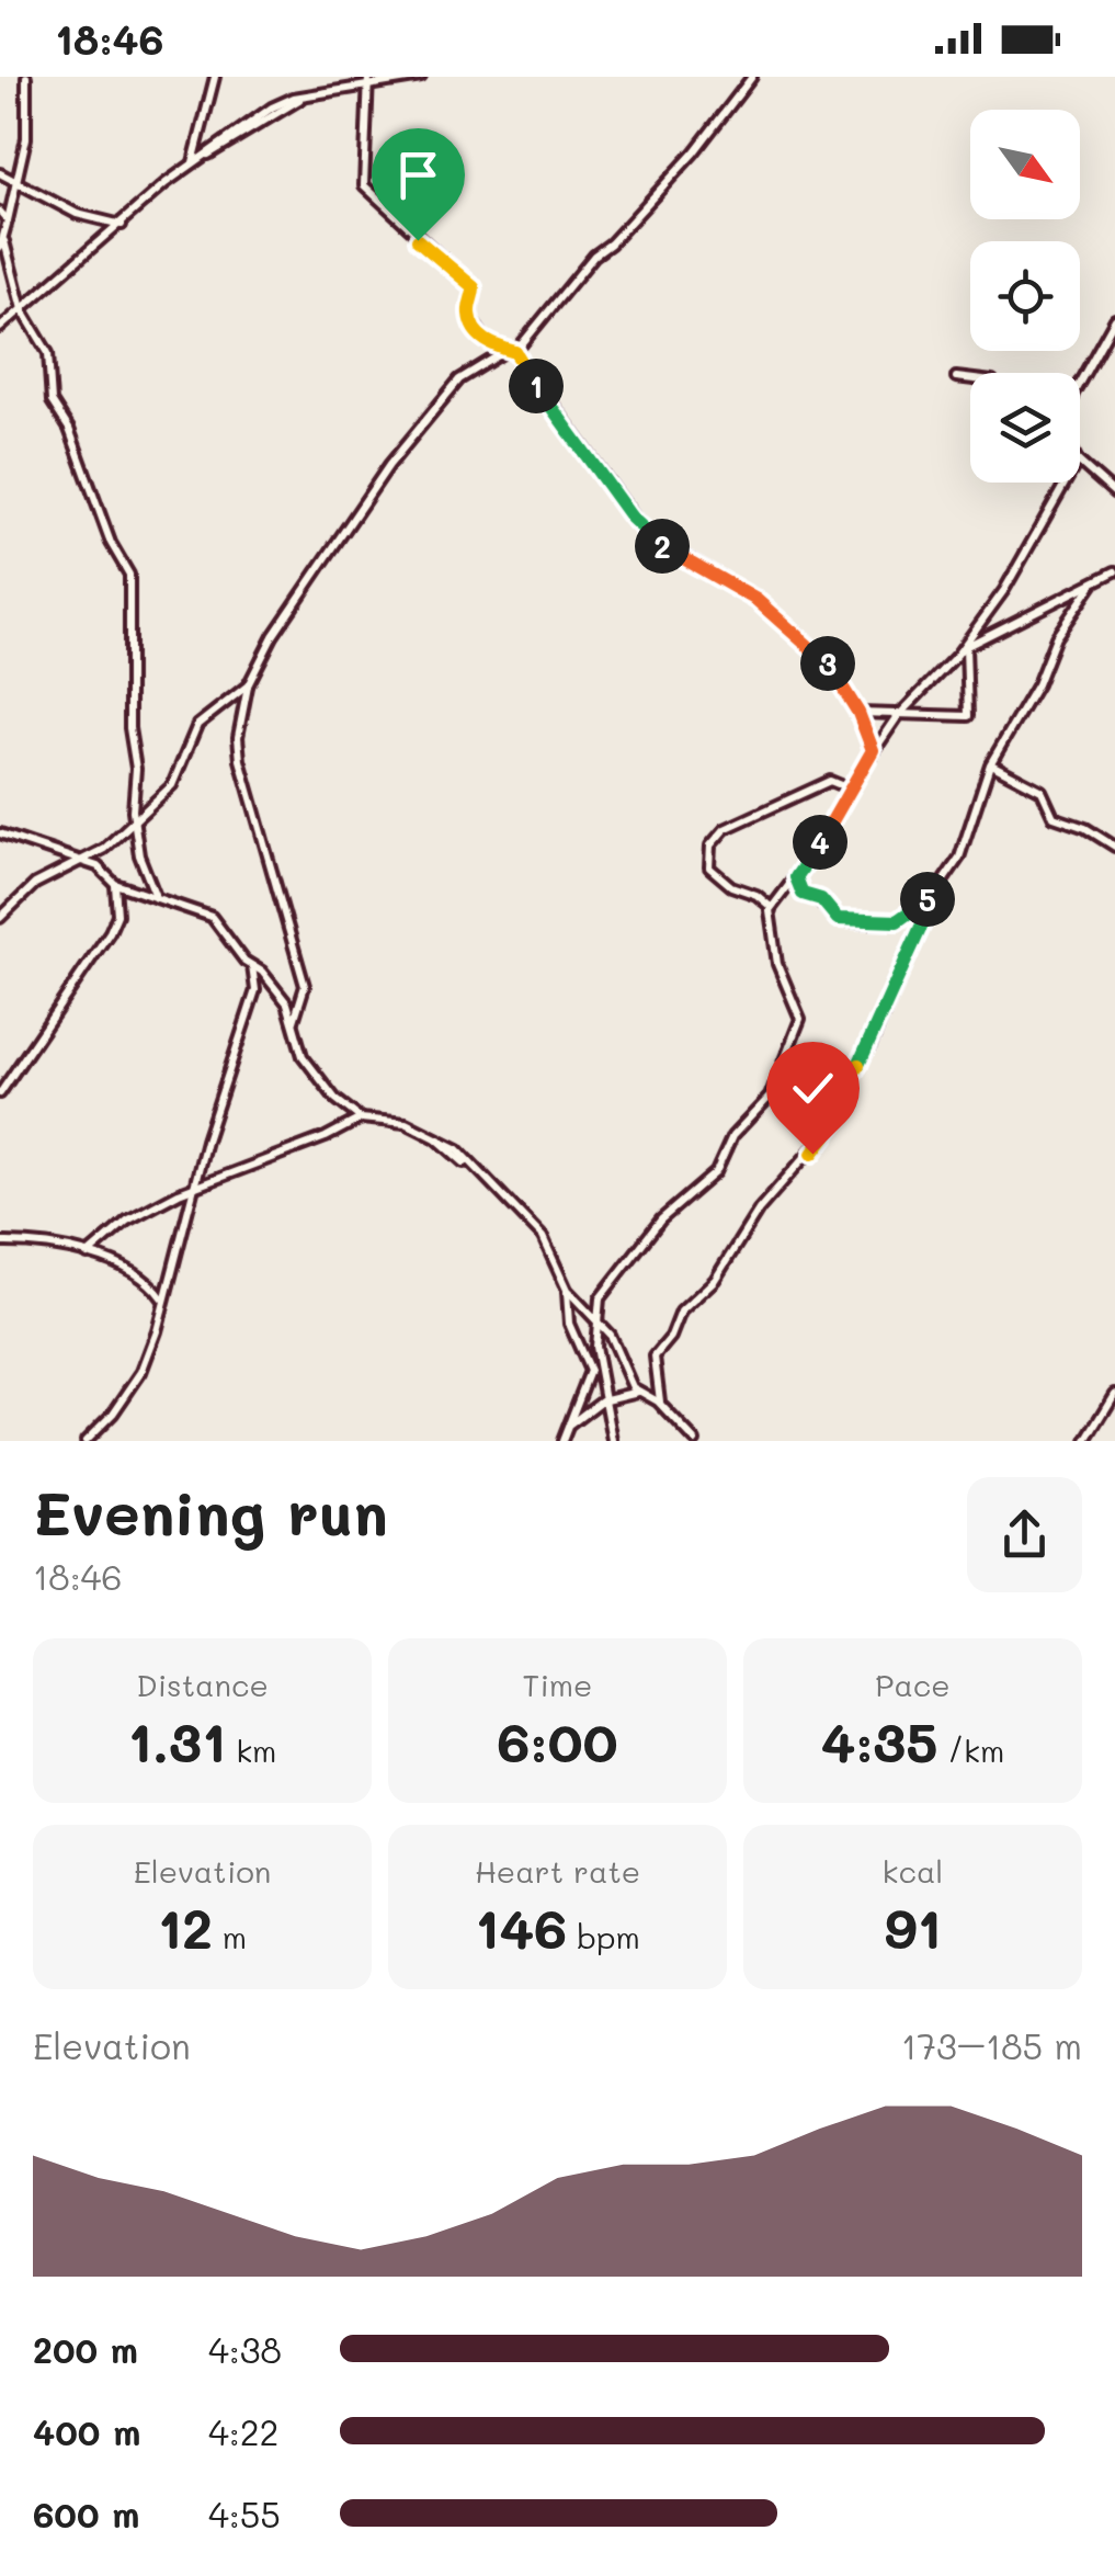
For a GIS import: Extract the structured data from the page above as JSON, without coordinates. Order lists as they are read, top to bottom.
{
  "north": "bottom right",
  "page": {
    "status": "18:46",
    "pins": [
      "1",
      "2",
      "3",
      "4",
      "5"
    ],
    "heading": ["Evening run", "18:46"],
    "stats": [
      ["Distance", "1.31 km"],
      ["Time", "6:00"],
      ["Pace", "4:35 /km"],
      ["Elevation", "12 m"],
      ["Heart rate", "146 bpm"],
      ["kcal", "91"]
    ],
    "chart": ["Elevation", "173–185 m"],
    "list": [
      {
        "name": "200 m",
        "note": "4:38"
      },
      {
        "name": "400 m",
        "note": "4:22"
      },
      {
        "name": "600 m",
        "note": "4:55"
      }
    ]
  }
}
